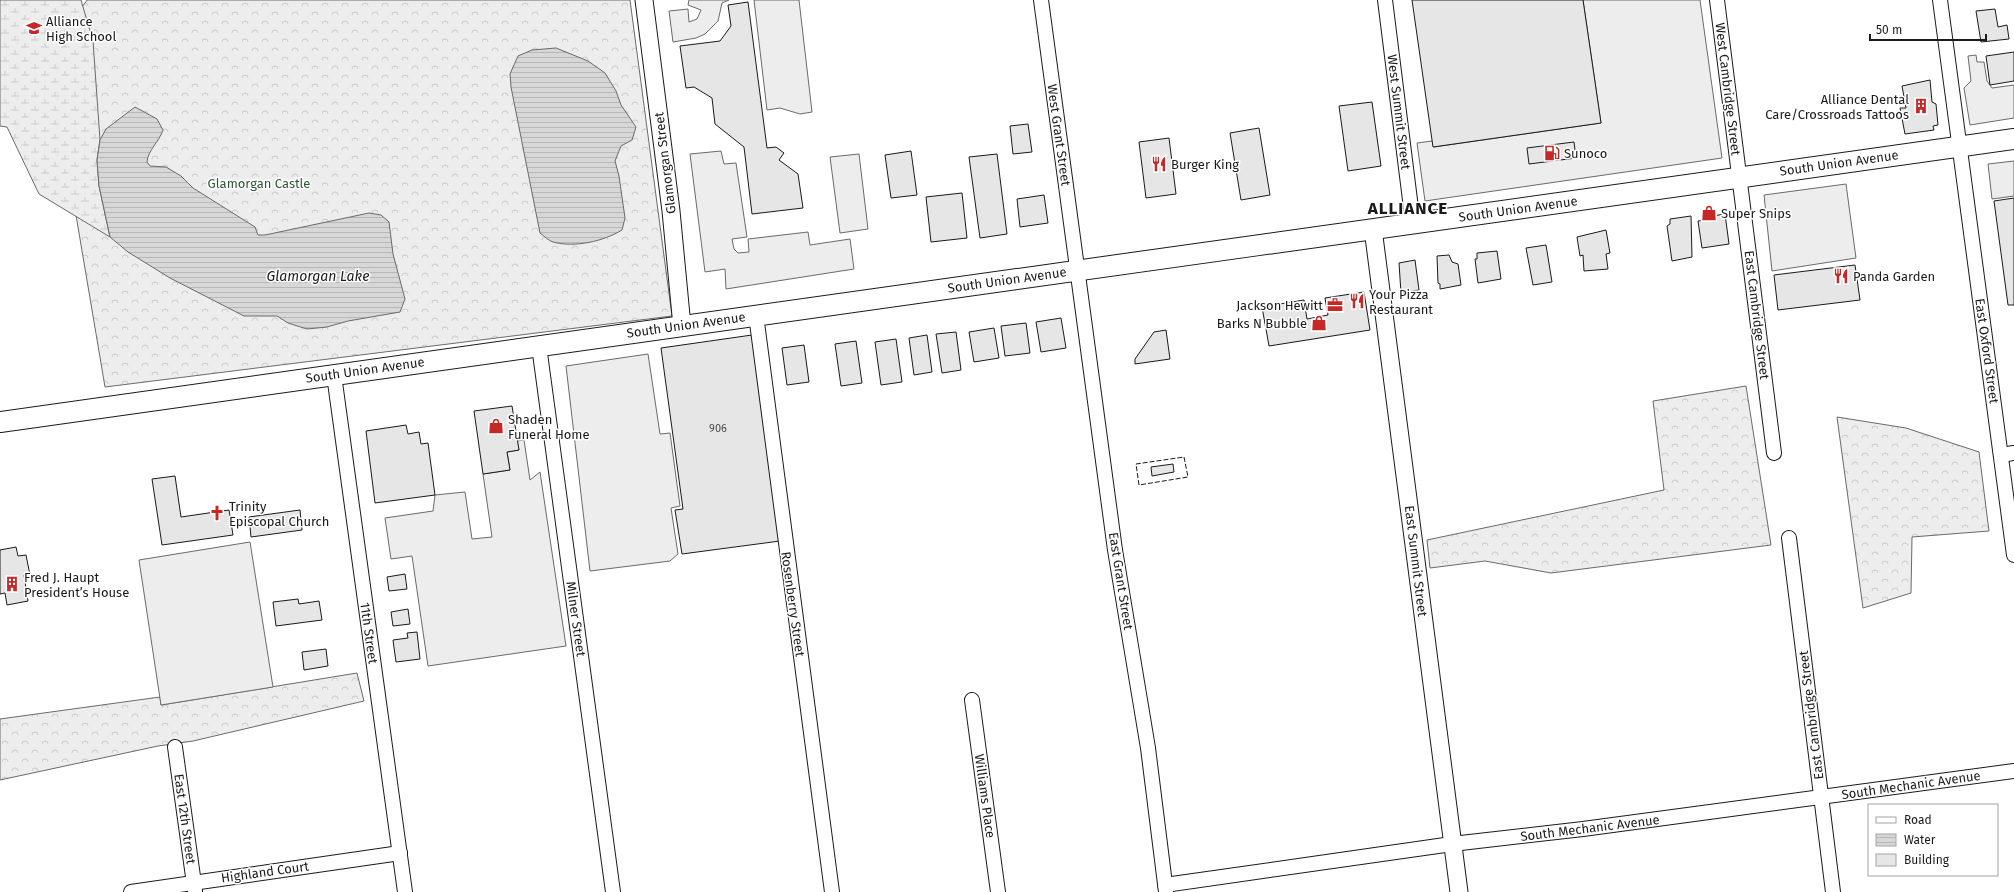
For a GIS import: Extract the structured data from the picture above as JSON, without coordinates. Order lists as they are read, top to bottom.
{
  "streets": {
    "main road": ["South Union Avenue"],
    "street": [
      "West Cambridge Street",
      "West Summit Street",
      "West Grant Street",
      "Glamorgan Street",
      "East Cambridge Street",
      "East Oxford Street",
      "East Summit Street",
      "East Grant Street",
      "Rosenberry Street",
      "Milner Street",
      "11th Street",
      "South Mechanic Avenue",
      "Williams Place",
      "East 12th Street",
      "Highland Court"
    ]
  },
  "crossings": [
    ["West Cambridge Street", "South Union Avenue"],
    ["West Cambridge Street", "East Cambridge Street"],
    ["West Summit Street", "South Union Avenue"],
    ["West Grant Street", "South Union Avenue"],
    ["West Grant Street", "East Grant Street"],
    ["Glamorgan Street", "South Union Avenue"],
    ["South Union Avenue", "East Cambridge Street"],
    ["South Union Avenue", "East Oxford Street"],
    ["South Union Avenue", "East Summit Street"],
    ["South Union Avenue", "East Grant Street"],
    ["South Union Avenue", "Rosenberry Street"],
    ["South Union Avenue", "Milner Street"],
    ["South Union Avenue", "11th Street"],
    ["East Cambridge Street", "South Mechanic Avenue"],
    ["East Summit Street", "South Mechanic Avenue"],
    ["East Grant Street", "South Mechanic Avenue"],
    ["11th Street", "Highland Court"],
    ["East 12th Street", "Highland Court"]
  ],
  "districts": ["ALLIANCE"],
  "water": ["Glamorgan Lake"],
  "parks": ["Glamorgan Castle"],
  "places": {
    "school or university": ["Alliance High School"],
    "building": ["Alliance Dental Care/Crossroads Tattoos", "Fred J. Haupt President’s House"],
    "fuel station": ["Sunoco"],
    "restaurant": ["Burger King", "Panda Garden", "Your Pizza Restaurant"],
    "shop": ["Super Snips", "Barks N Bubble", "Shaden Funeral Home"],
    "office": ["Jackson Hewitt"],
    "church": ["Trinity Episcopal Church"]
  },
  "house_numbers": ["906"],
  "legend": ["Road", "Water", "Building"],
  "scale_bar": "50 m"
}
